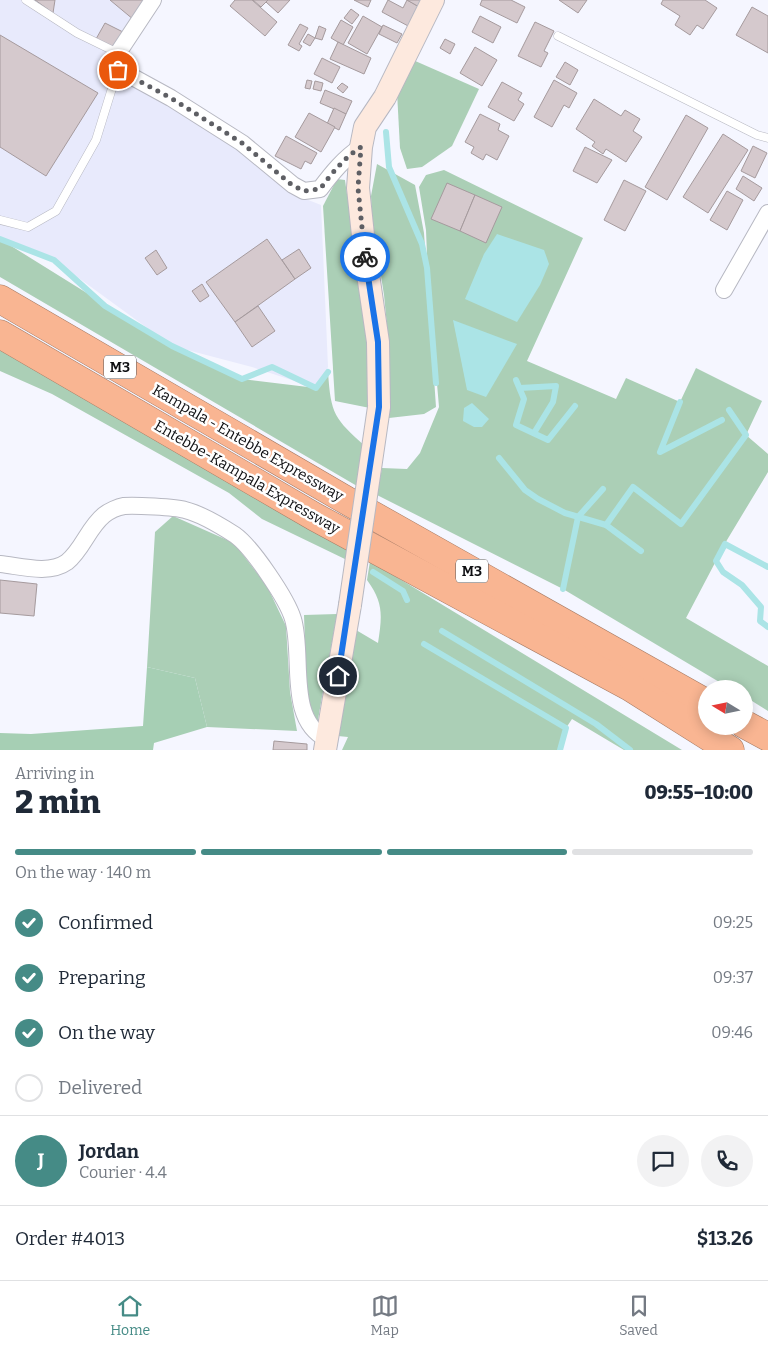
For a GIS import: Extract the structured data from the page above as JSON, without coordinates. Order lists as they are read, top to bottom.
{
  "streets": {
    "highway": ["M3", "Kampala - Entebbe Expressway", "Entebbe-Kampala Expressway"]
  },
  "north": "left",
  "page": {
    "heading": ["2 min", "Arriving in", "09:55–10:00"],
    "panel": [
      "Jordan",
      "Courier · 4.4",
      "Order #4013",
      "$13.26"
    ],
    "bar": "On the way · 140 m",
    "list": [
      ["Confirmed", "09:25"],
      ["Preparing", "09:37"],
      ["On the way", "09:46"],
      "Delivered"
    ],
    "round": "J",
    "tabs": ["Home", "Map", "Saved"]
  }
}
